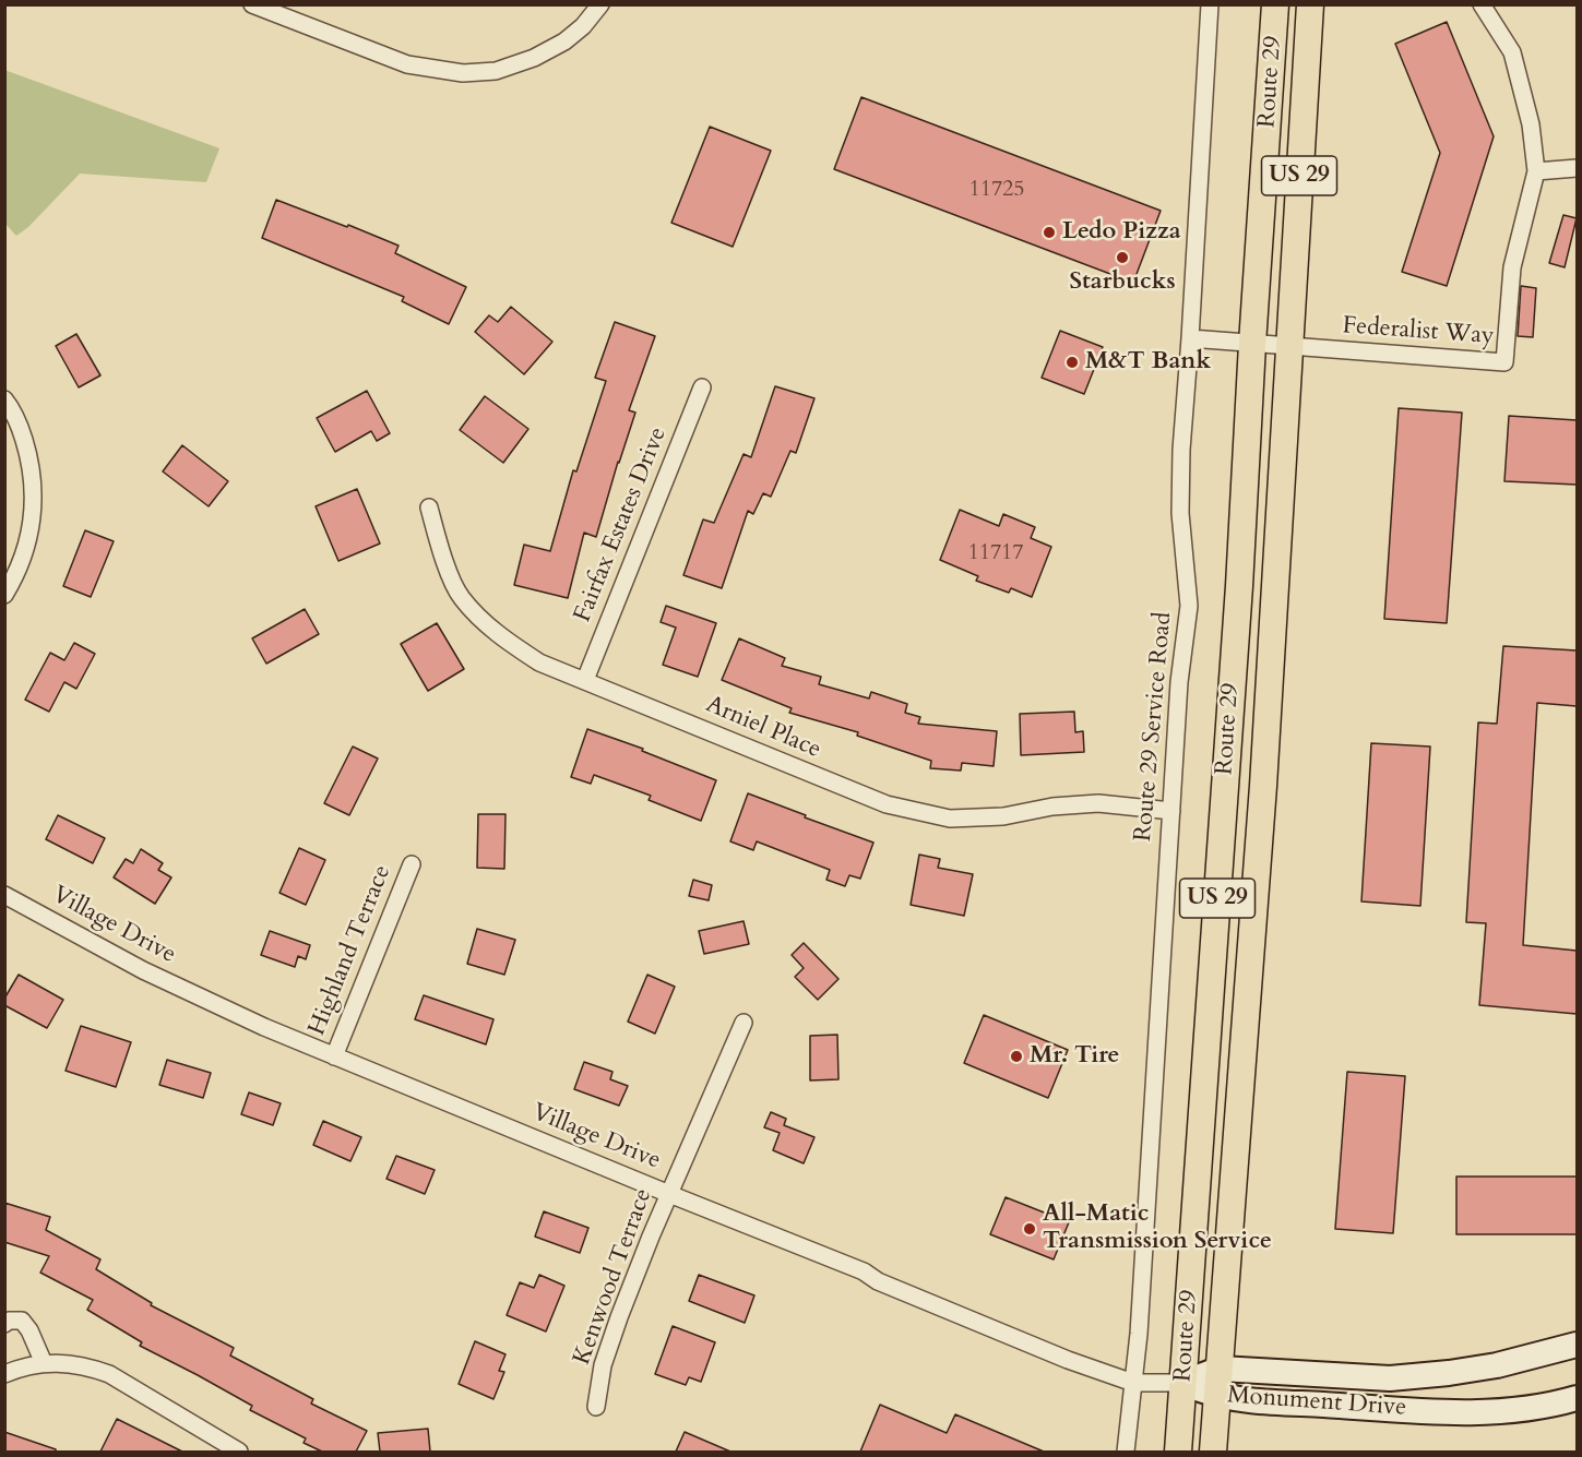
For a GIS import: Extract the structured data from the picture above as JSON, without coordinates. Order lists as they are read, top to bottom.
{
  "streets": {
    "main road": ["Route 29", "US 29", "Monument Drive"],
    "street": [
      "Federalist Way",
      "Fairfax Estates Drive",
      "Route 29 Service Road",
      "Arniel Place",
      "Village Drive",
      "Highland Terrace",
      "Kenwood Terrace"
    ]
  },
  "crossings": [
    ["Route 29", "Federalist Way"],
    ["Route 29", "Village Drive"],
    ["Route 29", "Monument Drive"],
    ["Federalist Way", "Route 29 Service Road"],
    ["Fairfax Estates Drive", "Arniel Place"],
    ["Route 29 Service Road", "Arniel Place"],
    ["Route 29 Service Road", "Village Drive"],
    ["Village Drive", "Highland Terrace"],
    ["Village Drive", "Kenwood Terrace"],
    ["Village Drive", "Monument Drive"]
  ],
  "places": [
    "Ledo Pizza",
    "Starbucks",
    "M&T Bank",
    "Mr. Tire",
    "All-Matic Transmission Service"
  ],
  "house_numbers": ["11725", "11717"]
}
